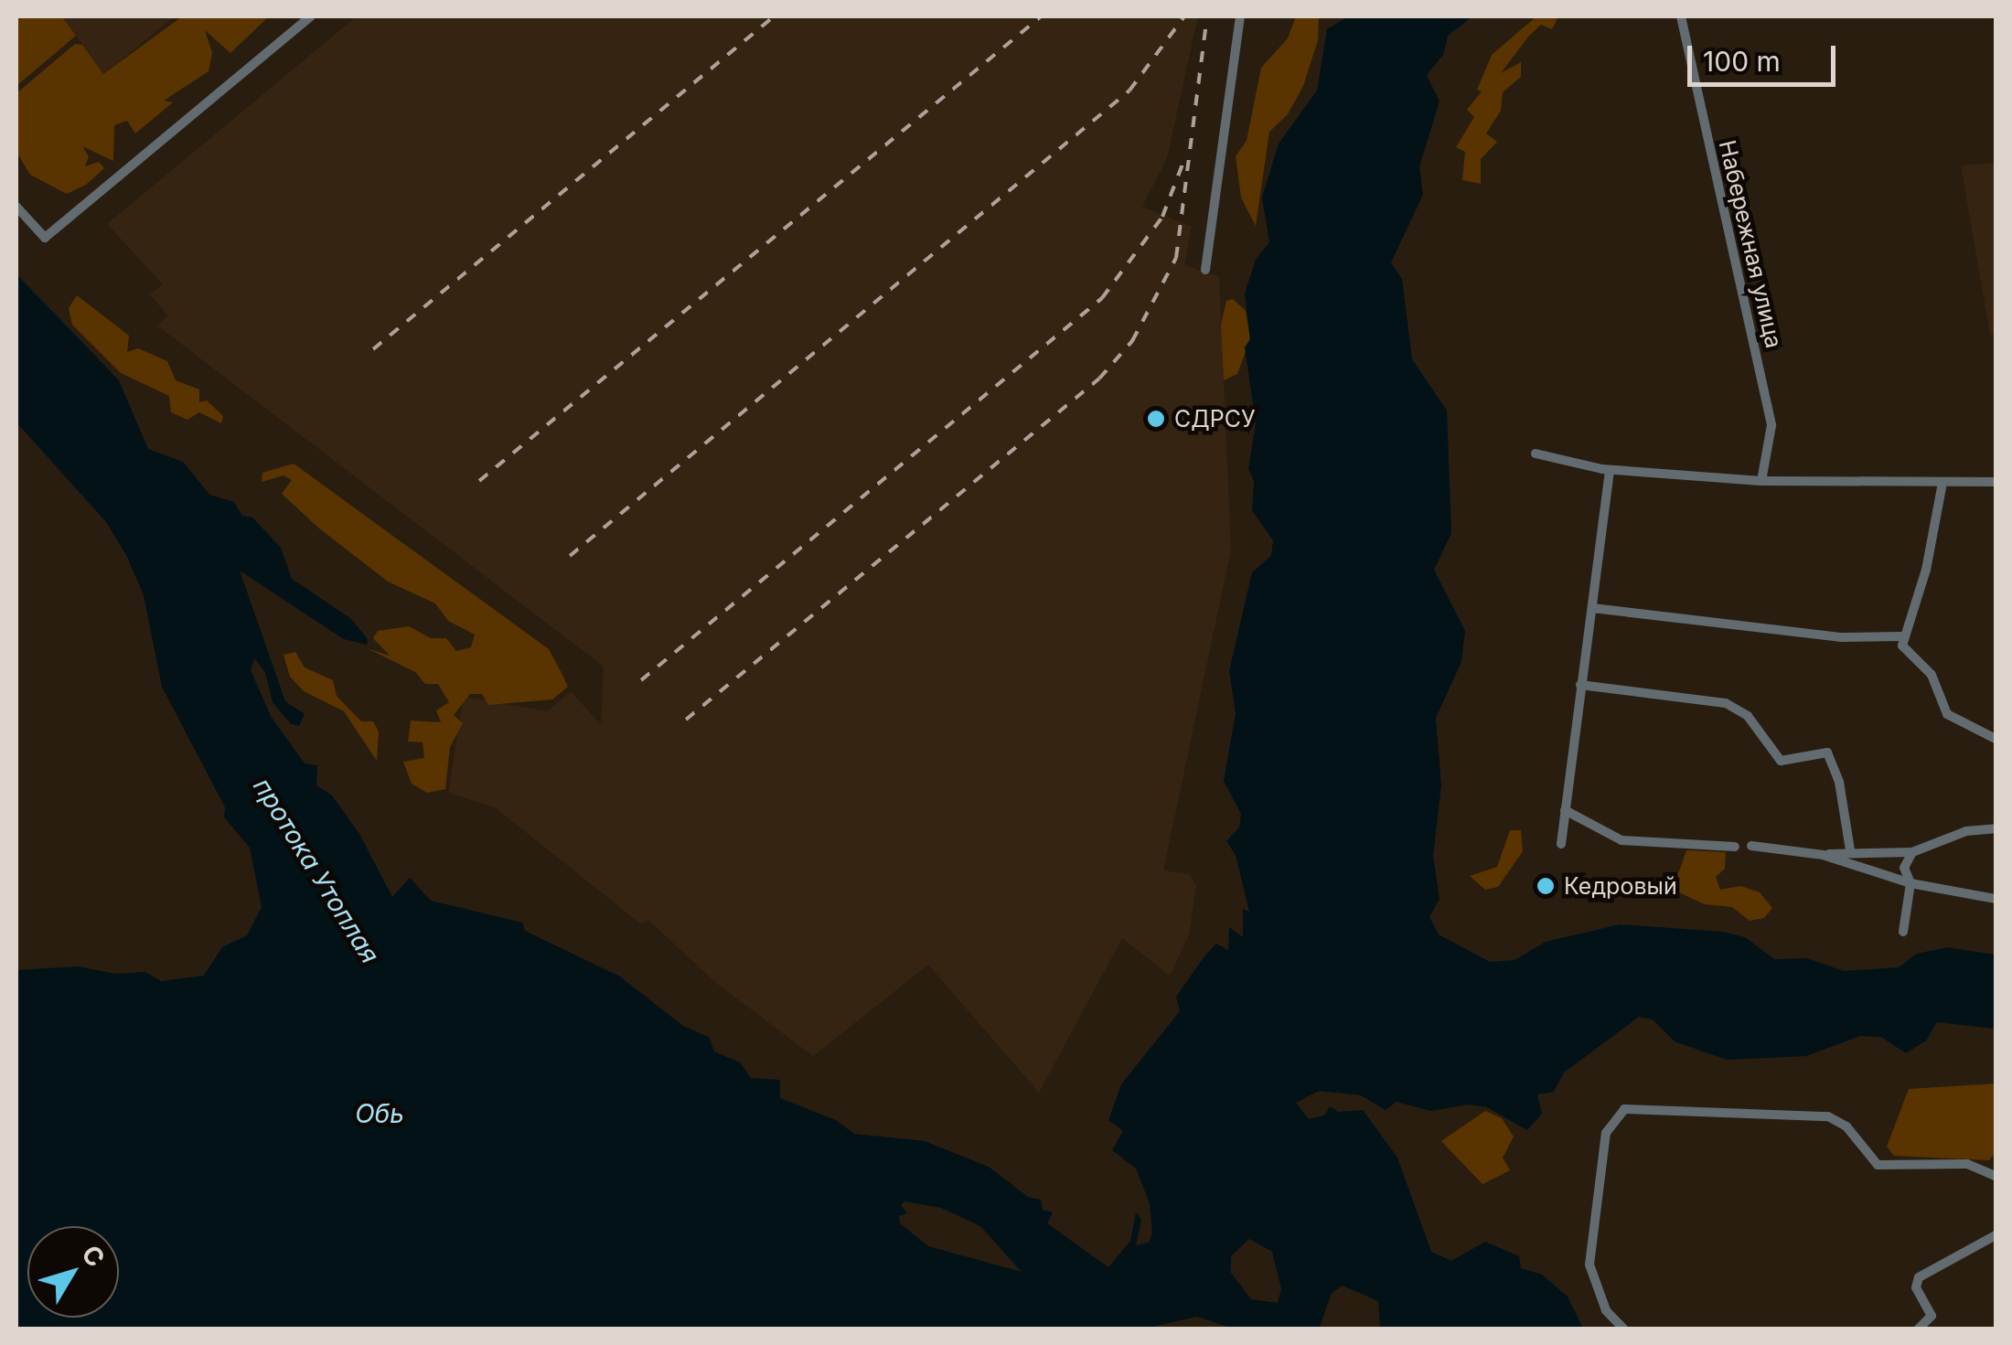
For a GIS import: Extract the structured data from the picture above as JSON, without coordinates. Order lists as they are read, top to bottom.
{
  "streets": {
    "street": ["Набережная улица"]
  },
  "water": ["протока Утоплая", "Обь"],
  "places": ["СДРСУ", "Кедровый"],
  "scale_bar": "100 m",
  "north": "top right"
}
